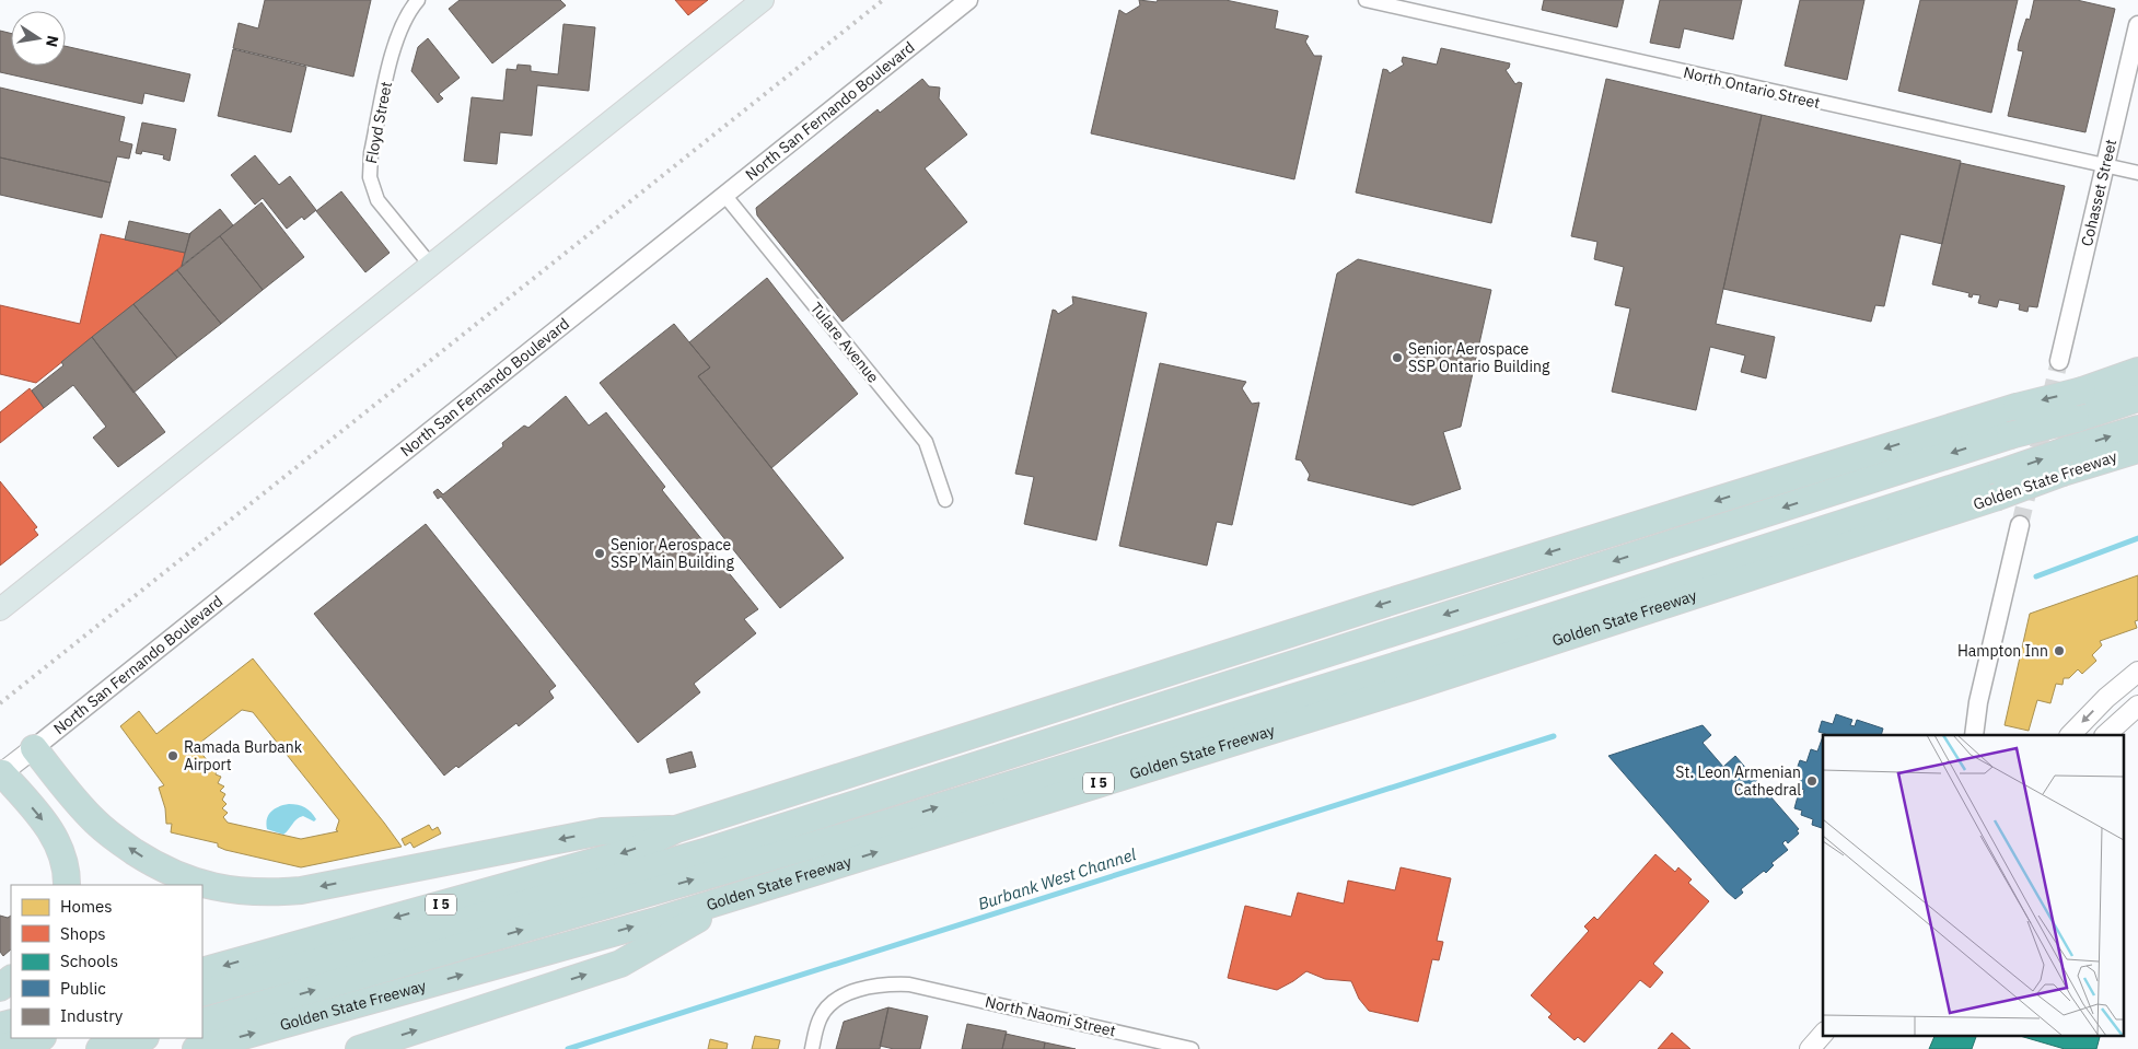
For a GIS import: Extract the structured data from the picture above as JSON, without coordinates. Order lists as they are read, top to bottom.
{
  "streets": {
    "highway": ["Golden State Freeway", "I 5"],
    "main road": ["North San Fernando Boulevard"],
    "street": [
      "North Ontario Street",
      "Floyd Street",
      "Cohasset Street",
      "Tulare Avenue",
      "North Naomi Street"
    ]
  },
  "crossings": [
    ["North Ontario Street", "Cohasset Street"],
    ["North San Fernando Boulevard", "Tulare Avenue"]
  ],
  "water": ["Burbank West Channel"],
  "places": [
    "Senior Aerospace SSP Ontario Building",
    "Senior Aerospace SSP Main Building",
    "Hampton Inn",
    "Ramada Burbank Airport",
    "St. Leon Armenian Cathedral"
  ],
  "legend": [
    "Homes",
    "Shops",
    "Schools",
    "Public",
    "Industry"
  ],
  "north": "right"
}
